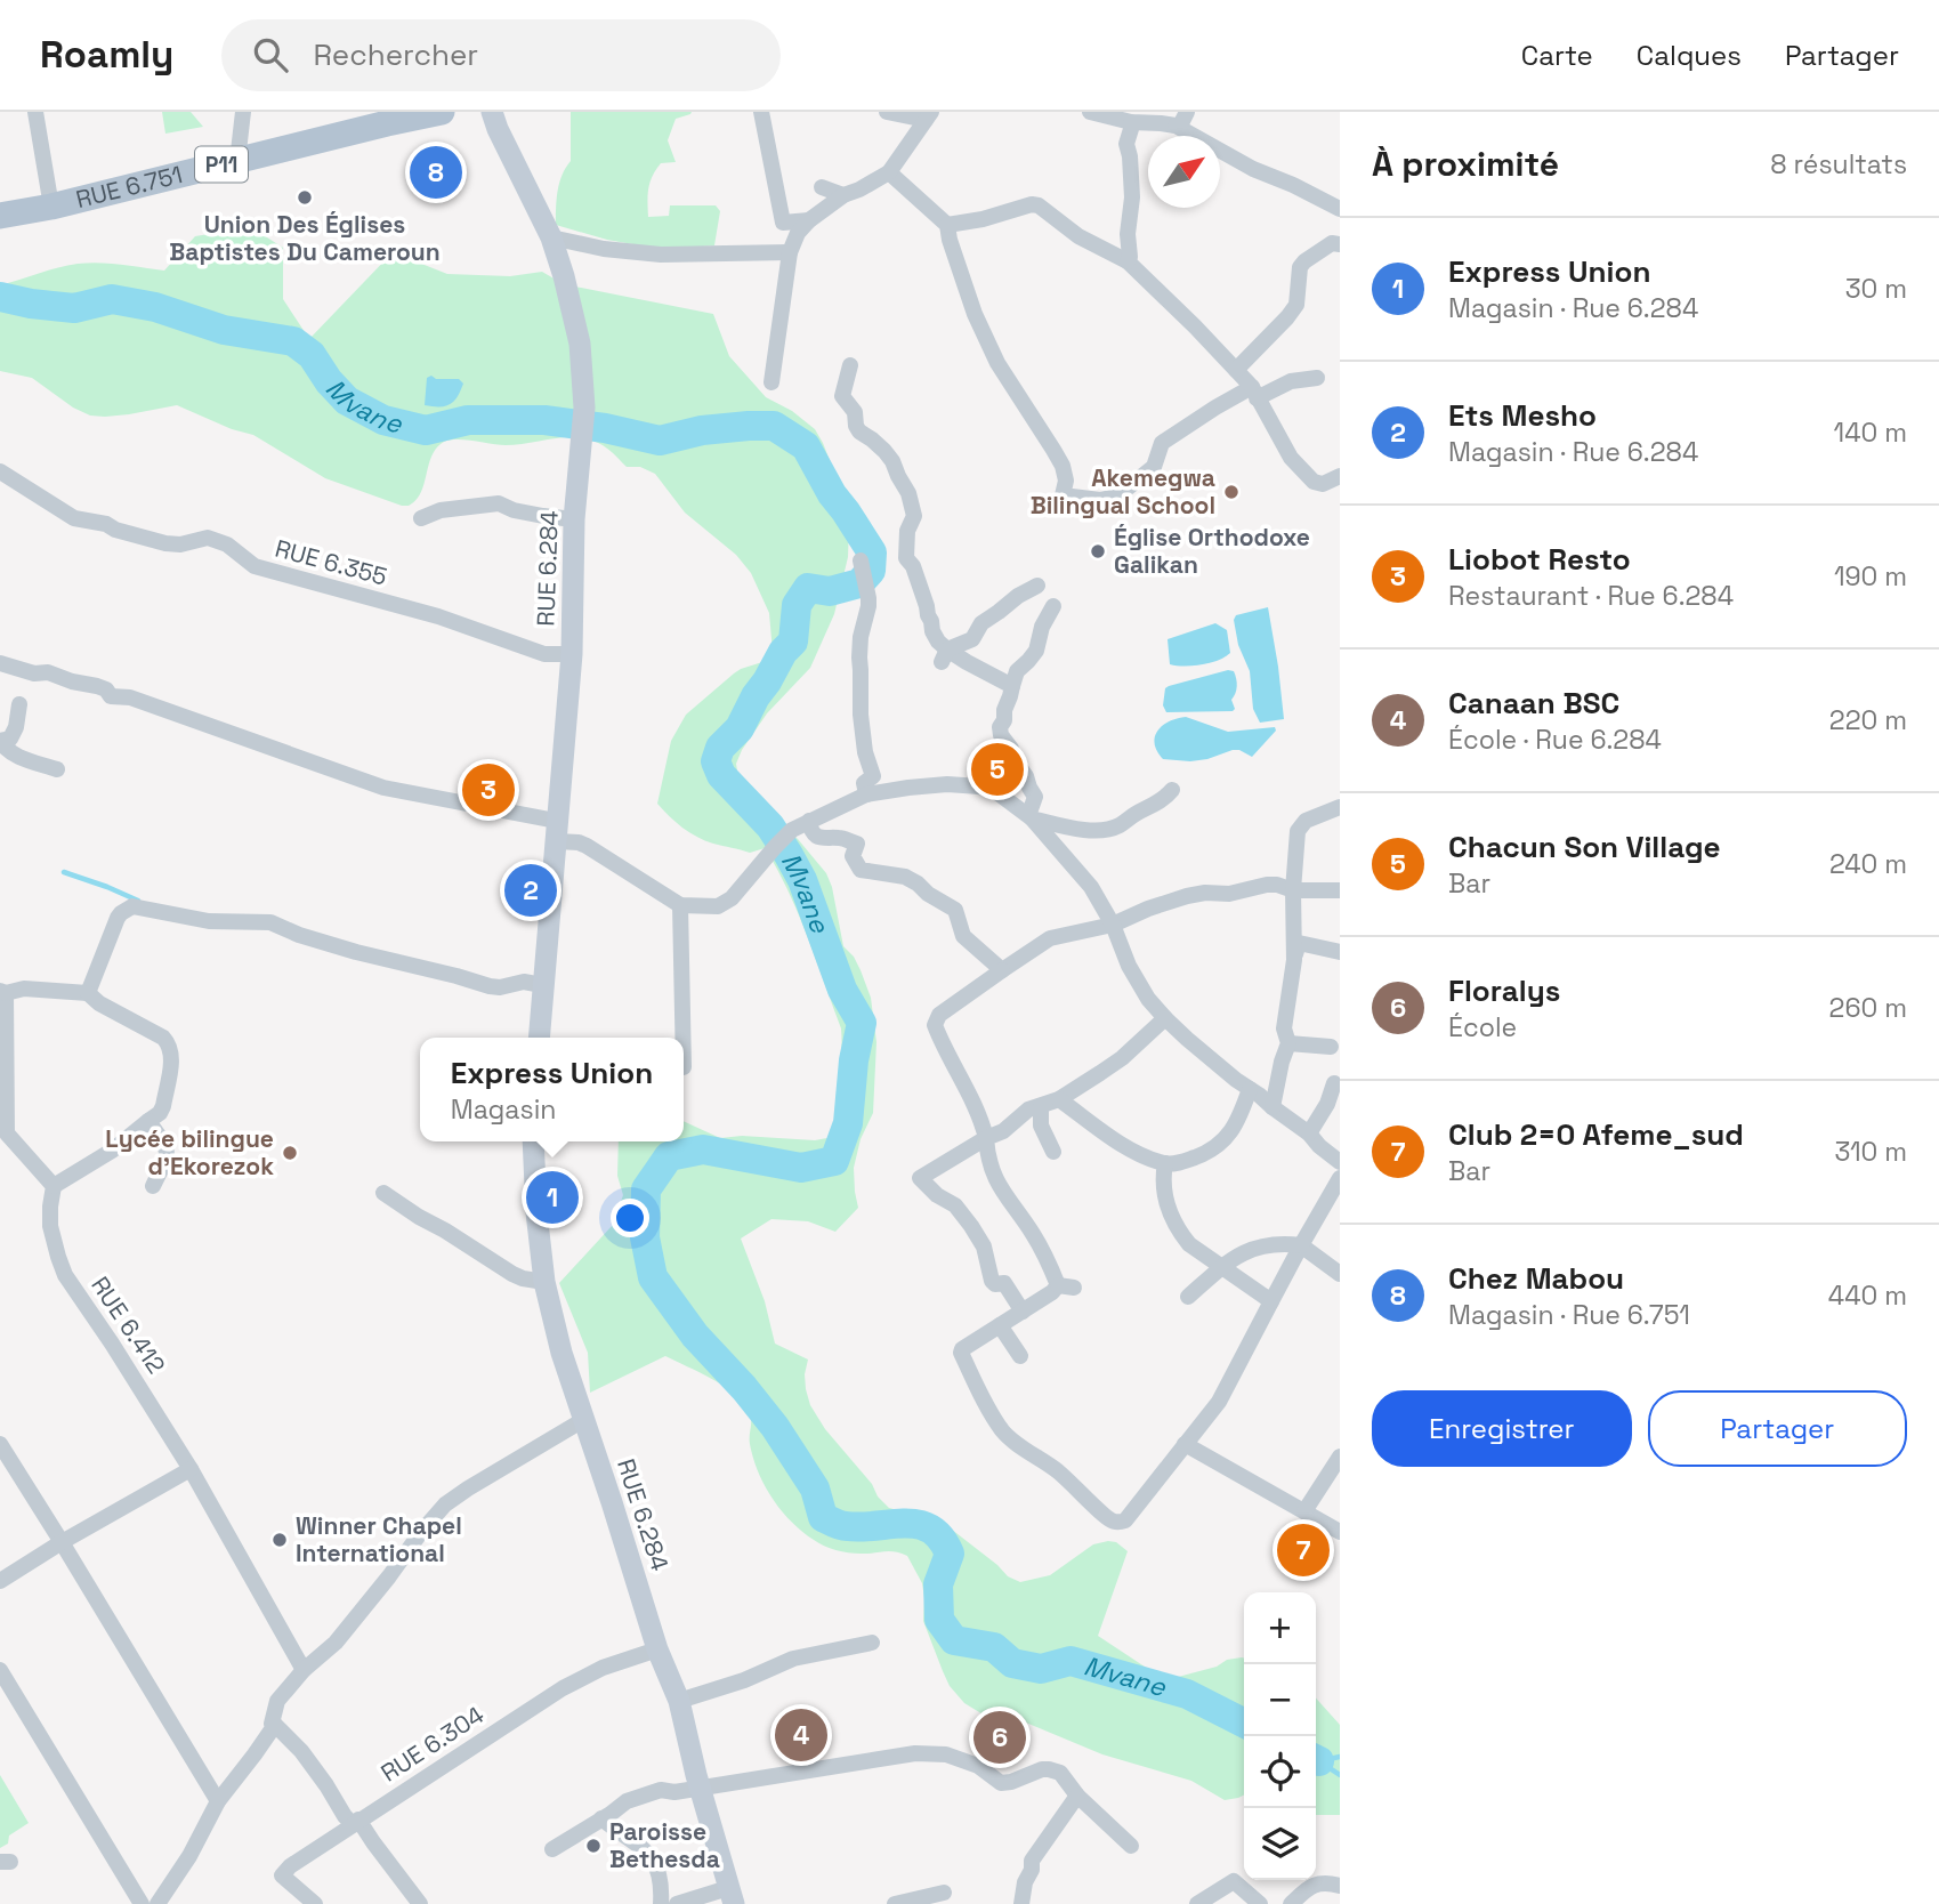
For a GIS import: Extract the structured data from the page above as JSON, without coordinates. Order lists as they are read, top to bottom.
{
  "streets": {
    "main road": ["P11", "RUE 6.751"],
    "street": [
      "RUE 6.355",
      "RUE 6.284",
      "RUE 6.412",
      "RUE 6.304"
    ]
  },
  "crossings": [
    ["RUE 6.355", "RUE 6.284"],
    ["RUE 6.284", "RUE 6.304"]
  ],
  "water": ["Mvane"],
  "places": [
    "Union Des Églises Baptistes Du Cameroun",
    "Akemegwa Bilingual School",
    "Église Orthodoxe Galikan",
    "Lycée bilingue d’Ekorezok",
    "Winner Chapel International",
    "Paroisse Bethesda"
  ],
  "north": "top right",
  "page": {
    "header": "Roamly",
    "search": "Rechercher",
    "nav": ["Carte", "Calques", "Partager"],
    "heading": ["À proximité", "8 résultats"],
    "pins": [
      "8",
      "5",
      "3",
      "2",
      "1",
      "7",
      "4",
      "6"
    ],
    "list": [
      {
        "mark": "1",
        "name": "Express Union",
        "note": "Magasin · Rue 6.284",
        "value": "30 m"
      },
      {
        "mark": "2",
        "name": "Ets Mesho",
        "note": "Magasin · Rue 6.284",
        "value": "140 m"
      },
      {
        "mark": "3",
        "name": "Liobot Resto",
        "note": "Restaurant · Rue 6.284",
        "value": "190 m"
      },
      {
        "mark": "4",
        "name": "Canaan BSC",
        "note": "École · Rue 6.284",
        "value": "220 m"
      },
      {
        "mark": "5",
        "name": "Chacun Son Village",
        "note": "Bar",
        "value": "240 m"
      },
      {
        "mark": "6",
        "name": "Floralys",
        "note": "École",
        "value": "260 m"
      },
      {
        "mark": "7",
        "name": "Club 2=0 Afeme_sud",
        "note": "Bar",
        "value": "310 m"
      },
      {
        "mark": "8",
        "name": "Chez Mabou",
        "note": "Magasin · Rue 6.751",
        "value": "440 m"
      }
    ],
    "popup": ["Express Union", "Magasin"],
    "buttons": ["Enregistrer", "Partager"],
    "map_buttons": ["+", "−"]
  }
}
